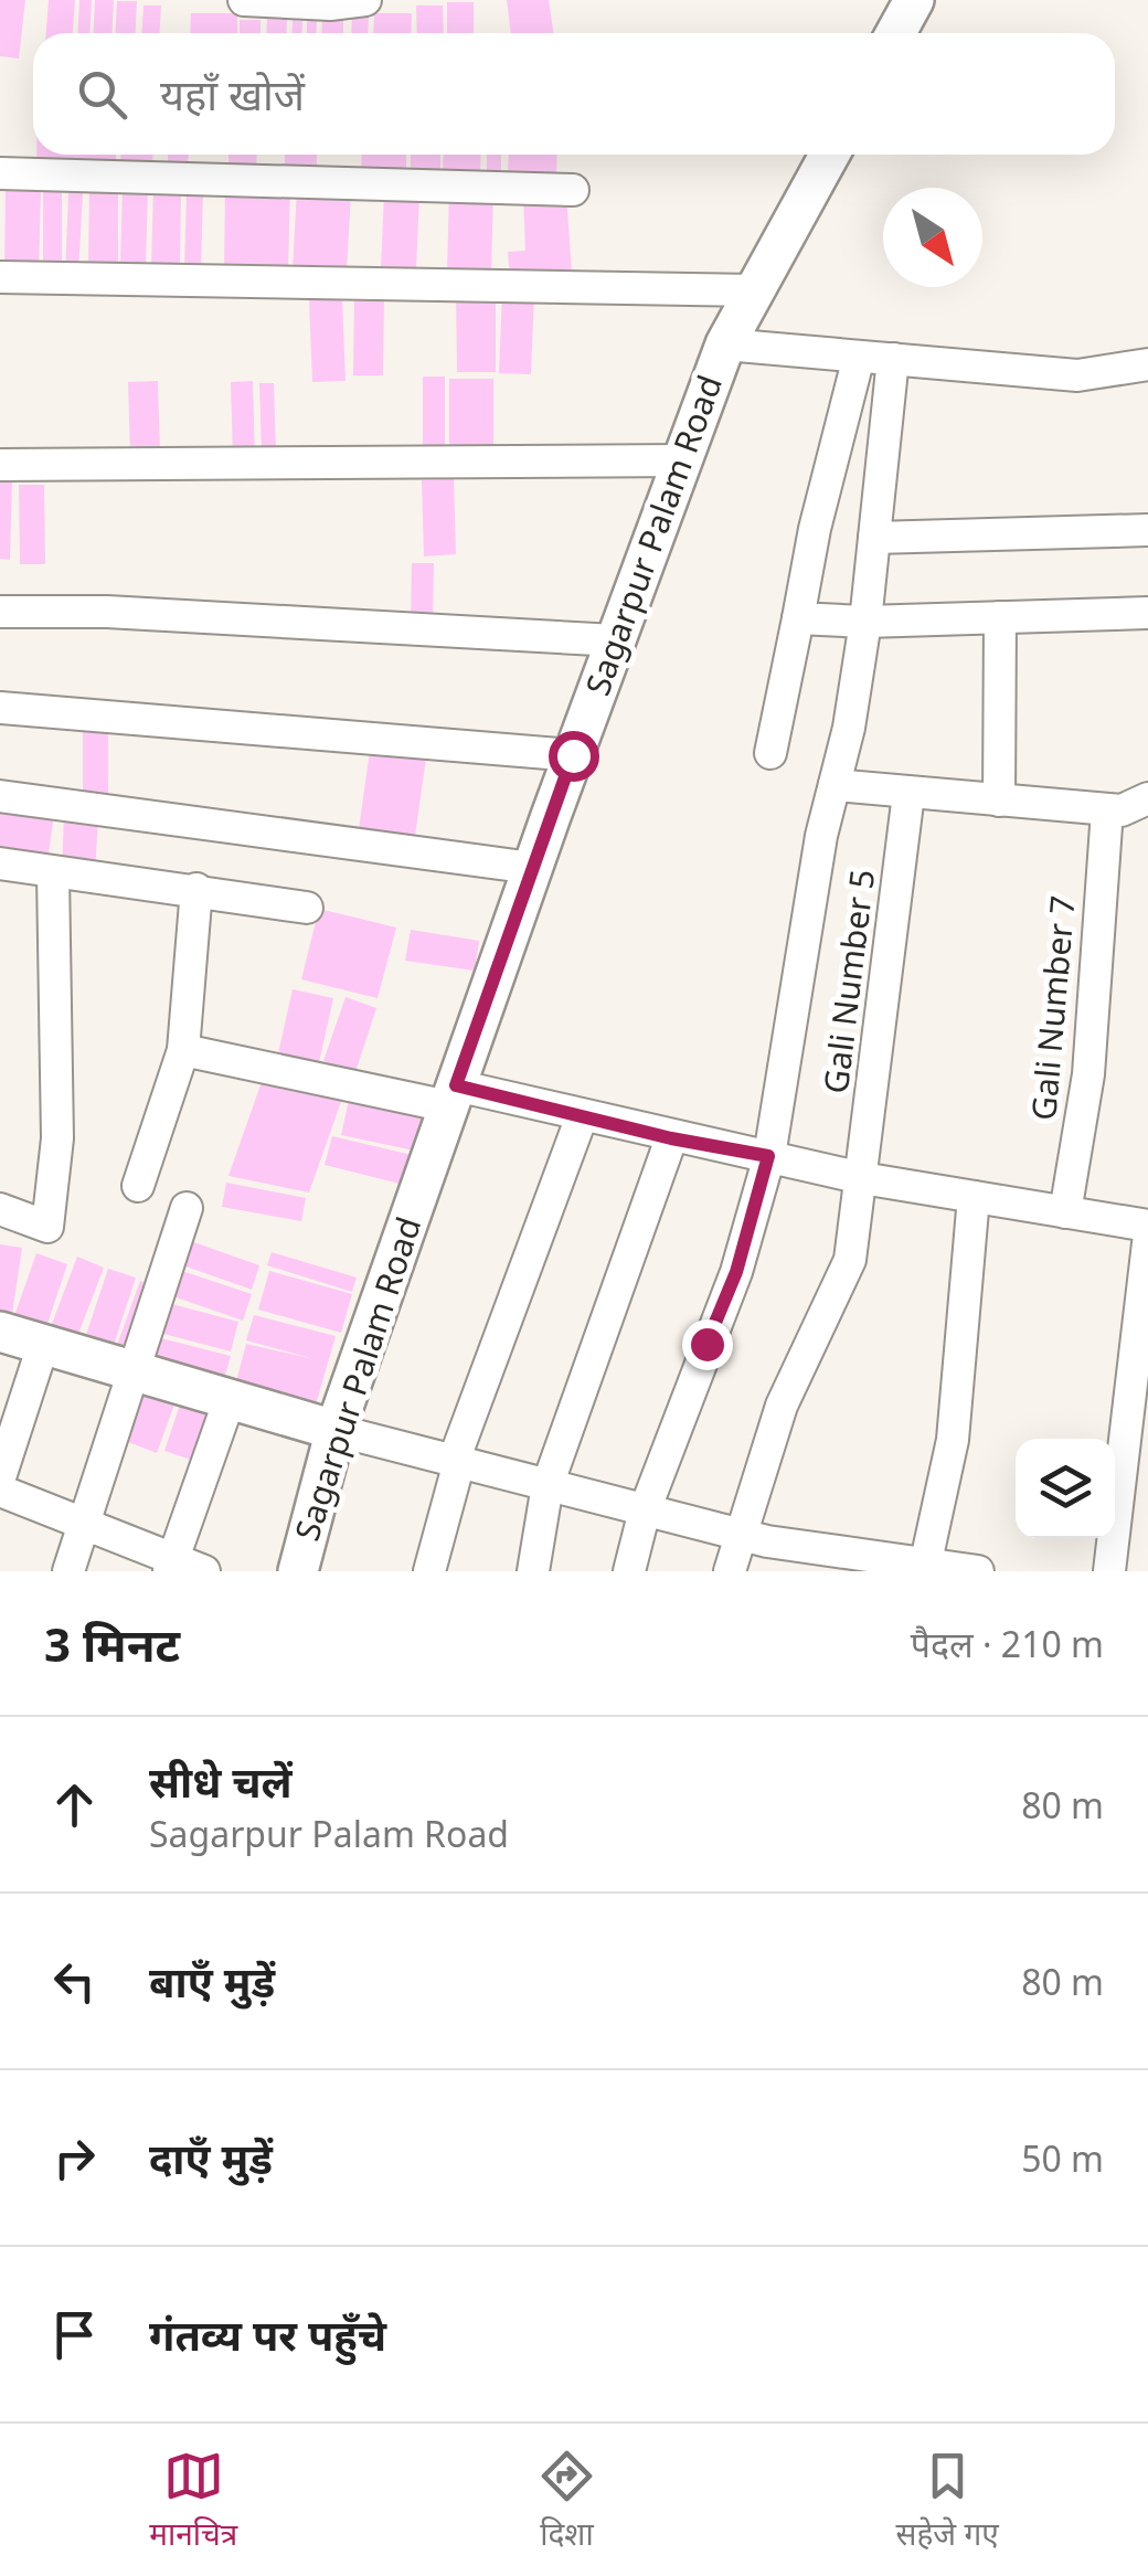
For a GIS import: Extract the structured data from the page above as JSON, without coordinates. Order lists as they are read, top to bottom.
{
  "streets": {
    "street": ["Sagarpur Palam Road", "Gali Number 5", "Gali Number 7"]
  },
  "north": "bottom right",
  "page": {
    "search": "यहाँ खोजें",
    "heading": ["3 मिनट", "पैदल · 210 m"],
    "list": [
      ["सीधे चलें", "Sagarpur Palam Road", "80 m"],
      ["बाएँ मुड़ें", "80 m"],
      ["दाएँ मुड़ें", "50 m"],
      "गंतव्य पर पहुँचे"
    ],
    "nav": ["मानचित्र", "दिशा", "सहेजे गए"]
  }
}
